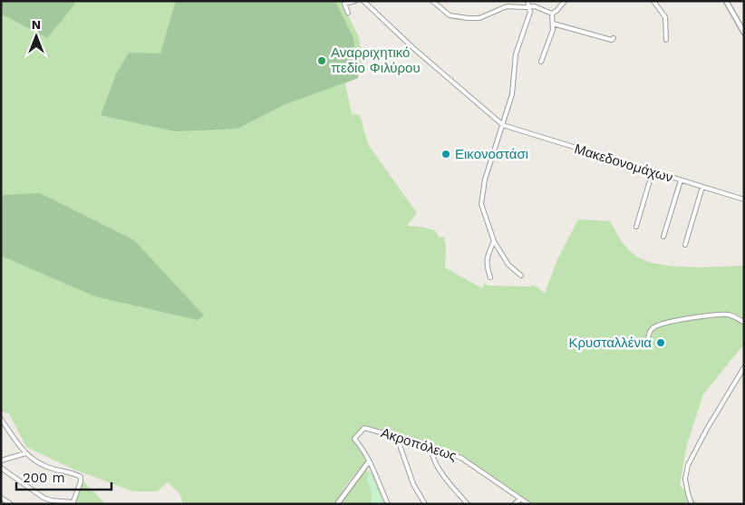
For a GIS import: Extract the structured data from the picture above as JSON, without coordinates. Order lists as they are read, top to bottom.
{
  "streets": {
    "street": ["Μακεδονομάχων", "Ακροπόλεως"]
  },
  "places": ["Αναρριχητικό πεδίο Φιλύρου", "Εικονοστάσι", "Κρυσταλλένια"],
  "scale_bar": "200 m",
  "north": "top"
}
